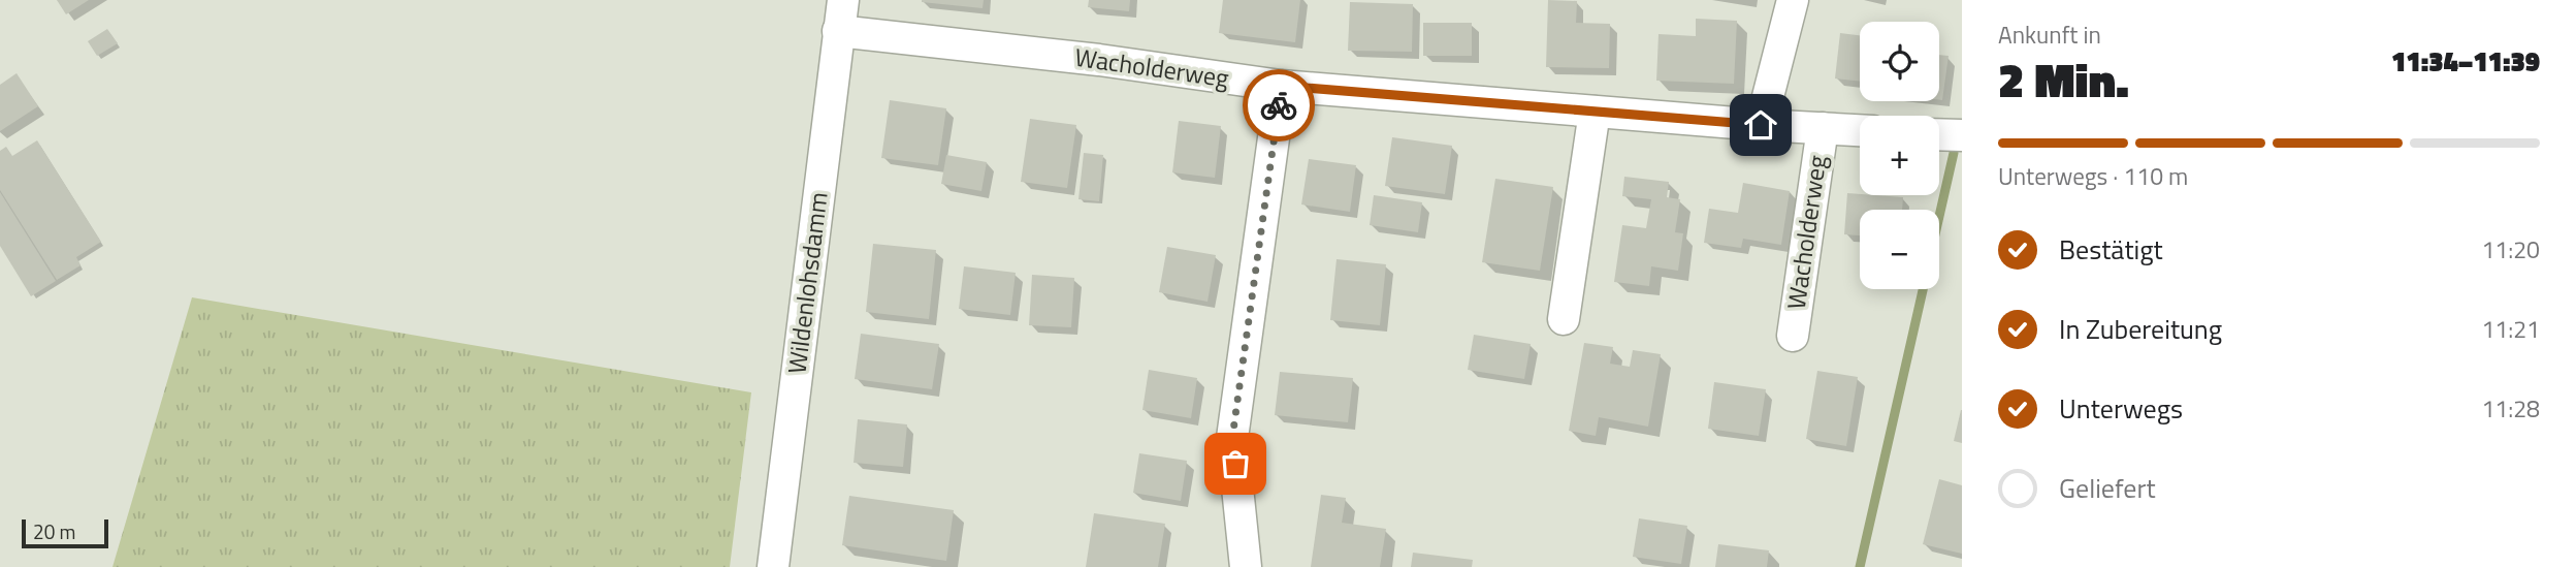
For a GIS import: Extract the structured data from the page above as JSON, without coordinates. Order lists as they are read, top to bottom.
{
  "streets": {
    "street": ["Wacholderweg", "Wildenlohsdamm"]
  },
  "crossings": [
    ["Wacholderweg", "Wildenlohsdamm"]
  ],
  "scale_bar": "20 m",
  "page": {
    "heading": ["2 Min.", "Ankunft in", "11:34–11:39"],
    "map_buttons": ["+", "−"],
    "bar": "Unterwegs · 110 m",
    "list": [
      ["Bestätigt", "11:20"],
      ["In Zubereitung", "11:21"],
      ["Unterwegs", "11:28"],
      "Geliefert"
    ],
    "scale": "20 m"
  }
}
